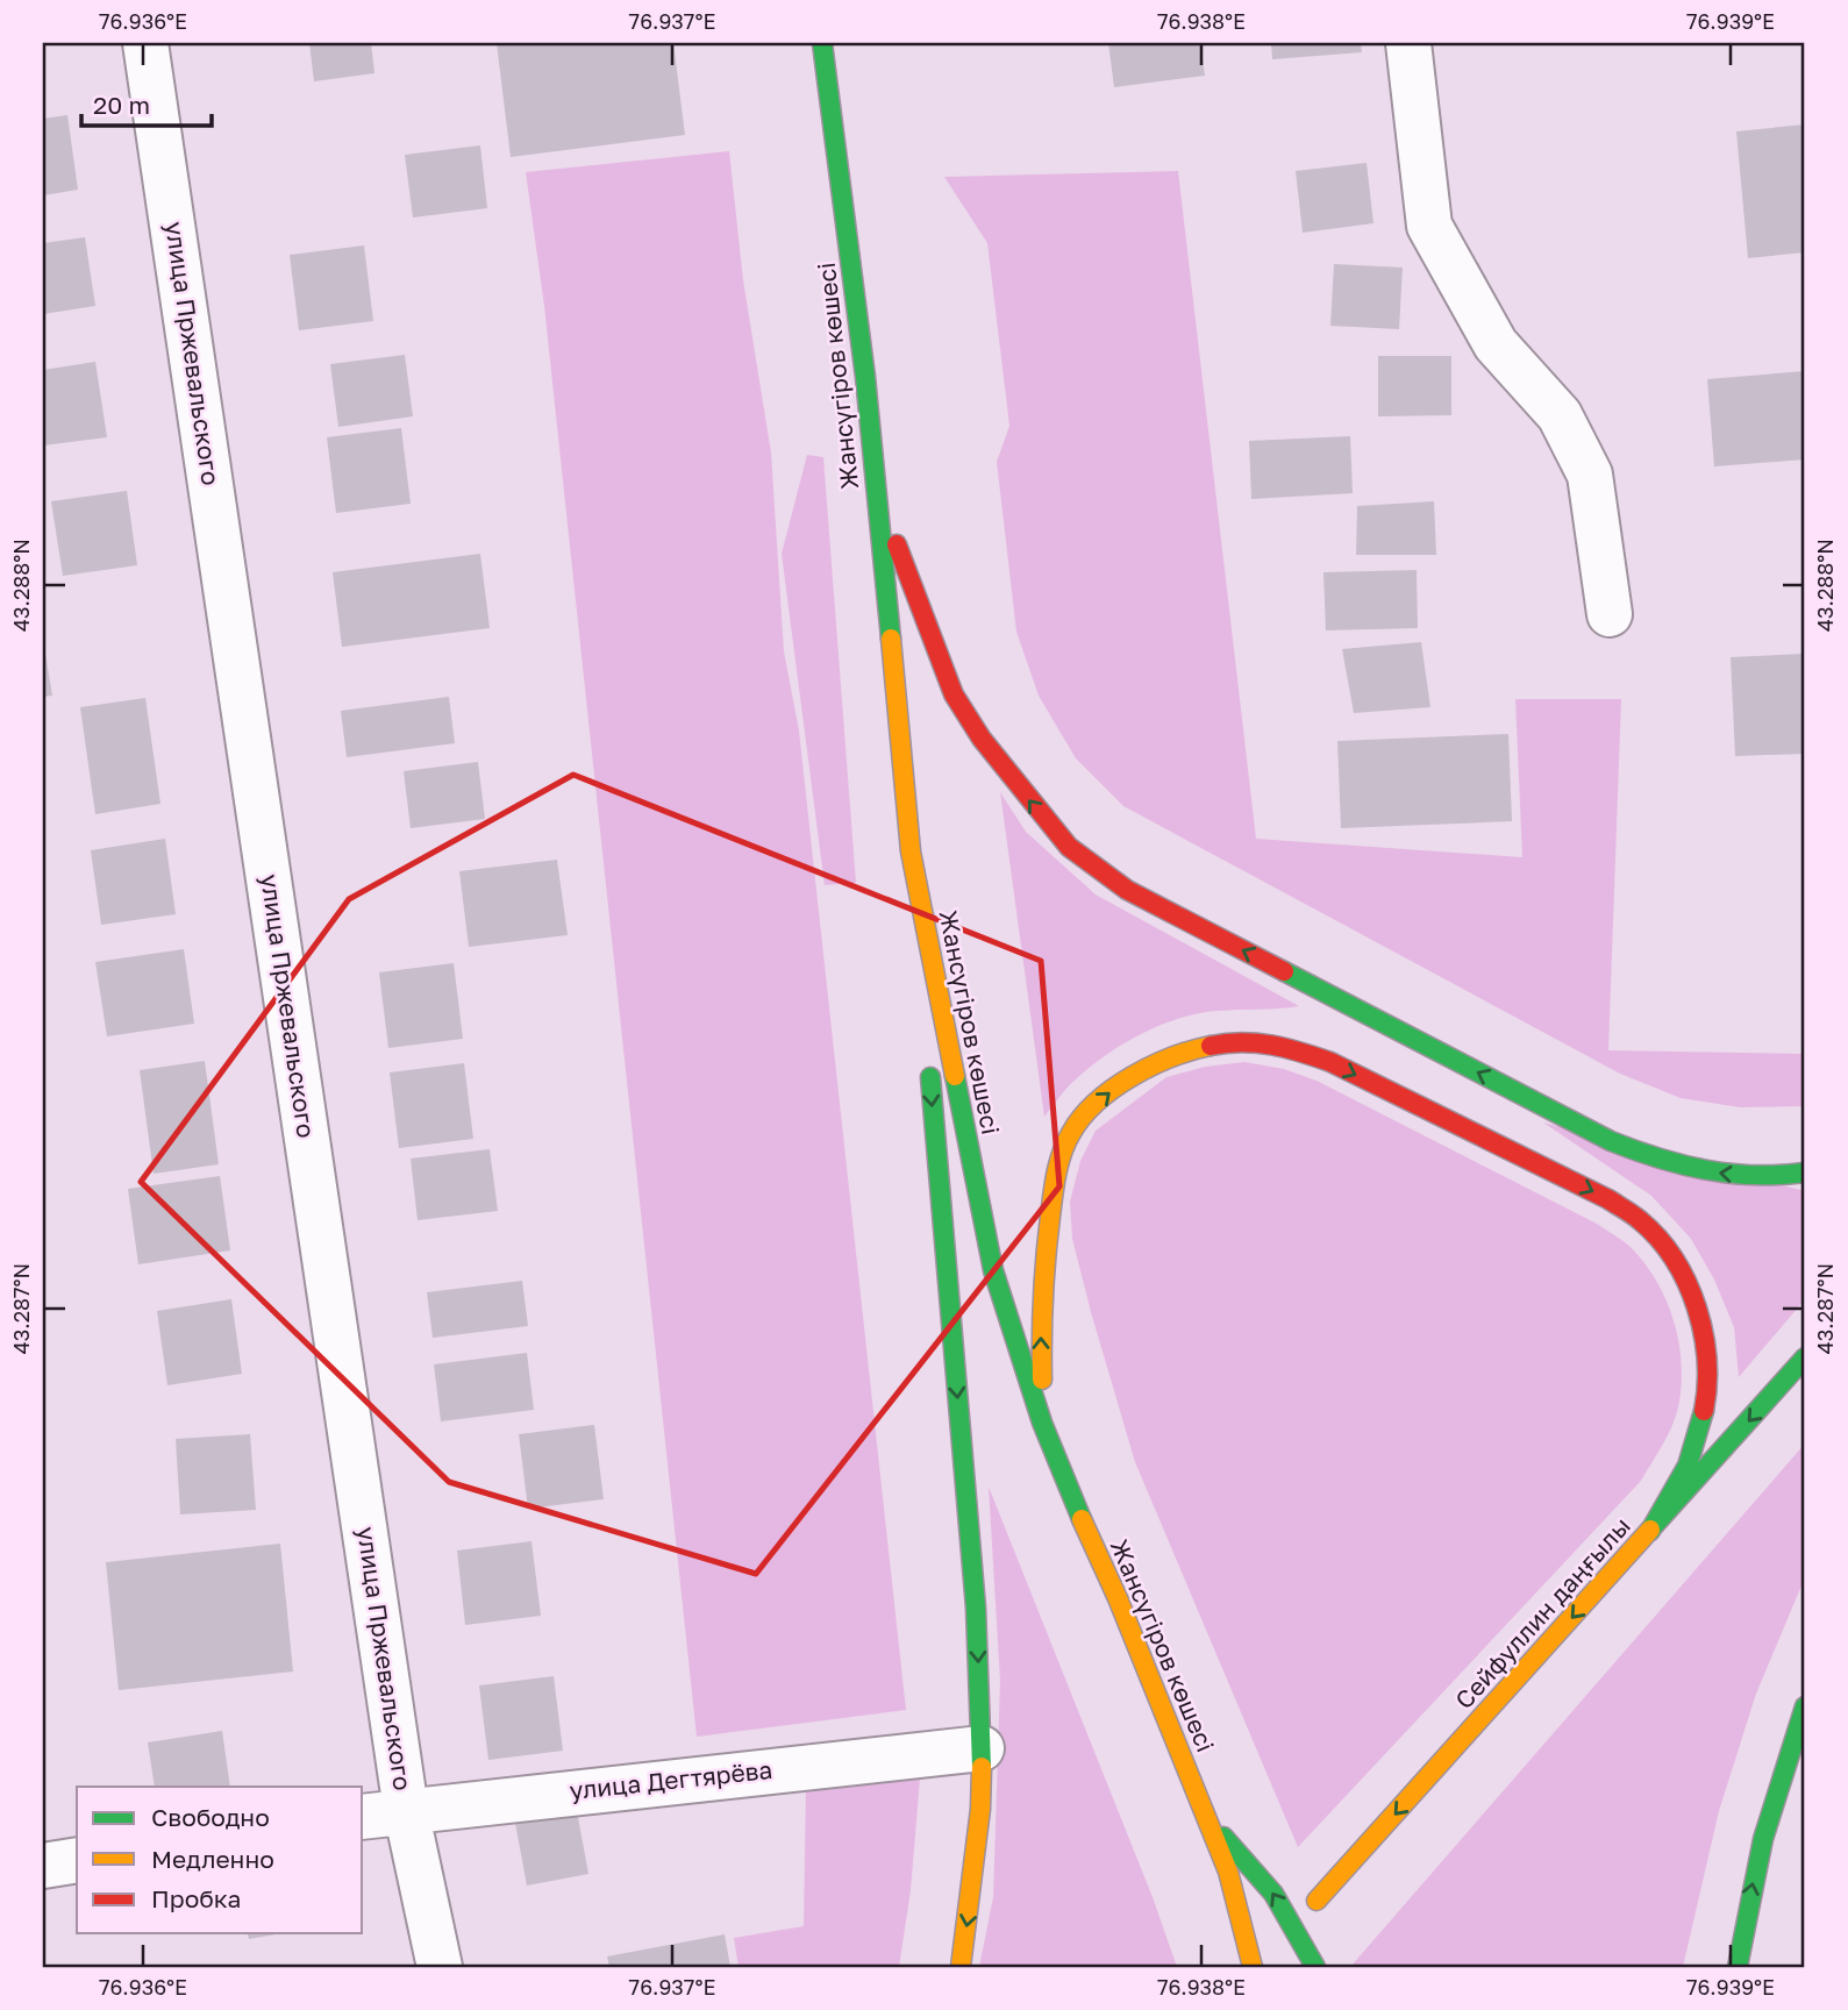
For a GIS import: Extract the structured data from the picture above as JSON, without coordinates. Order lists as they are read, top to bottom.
{
  "streets": {
    "main road": ["Жансүгіров көшесі", "Сейфуллин даңғылы"],
    "street": ["улица Пржевальского", "улица Дегтярёва"]
  },
  "crossings": [
    ["улица Пржевальского", "улица Дегтярёва"]
  ],
  "one_way": ["Сейфуллин даңғылы"],
  "legend": ["Свободно", "Медленно", "Пробка"],
  "scale_bar": "20 m",
  "coordinates": [
    "76.936°E",
    "76.937°E",
    "76.938°E",
    "76.939°E",
    "43.288°N",
    "43.287°N"
  ]
}
